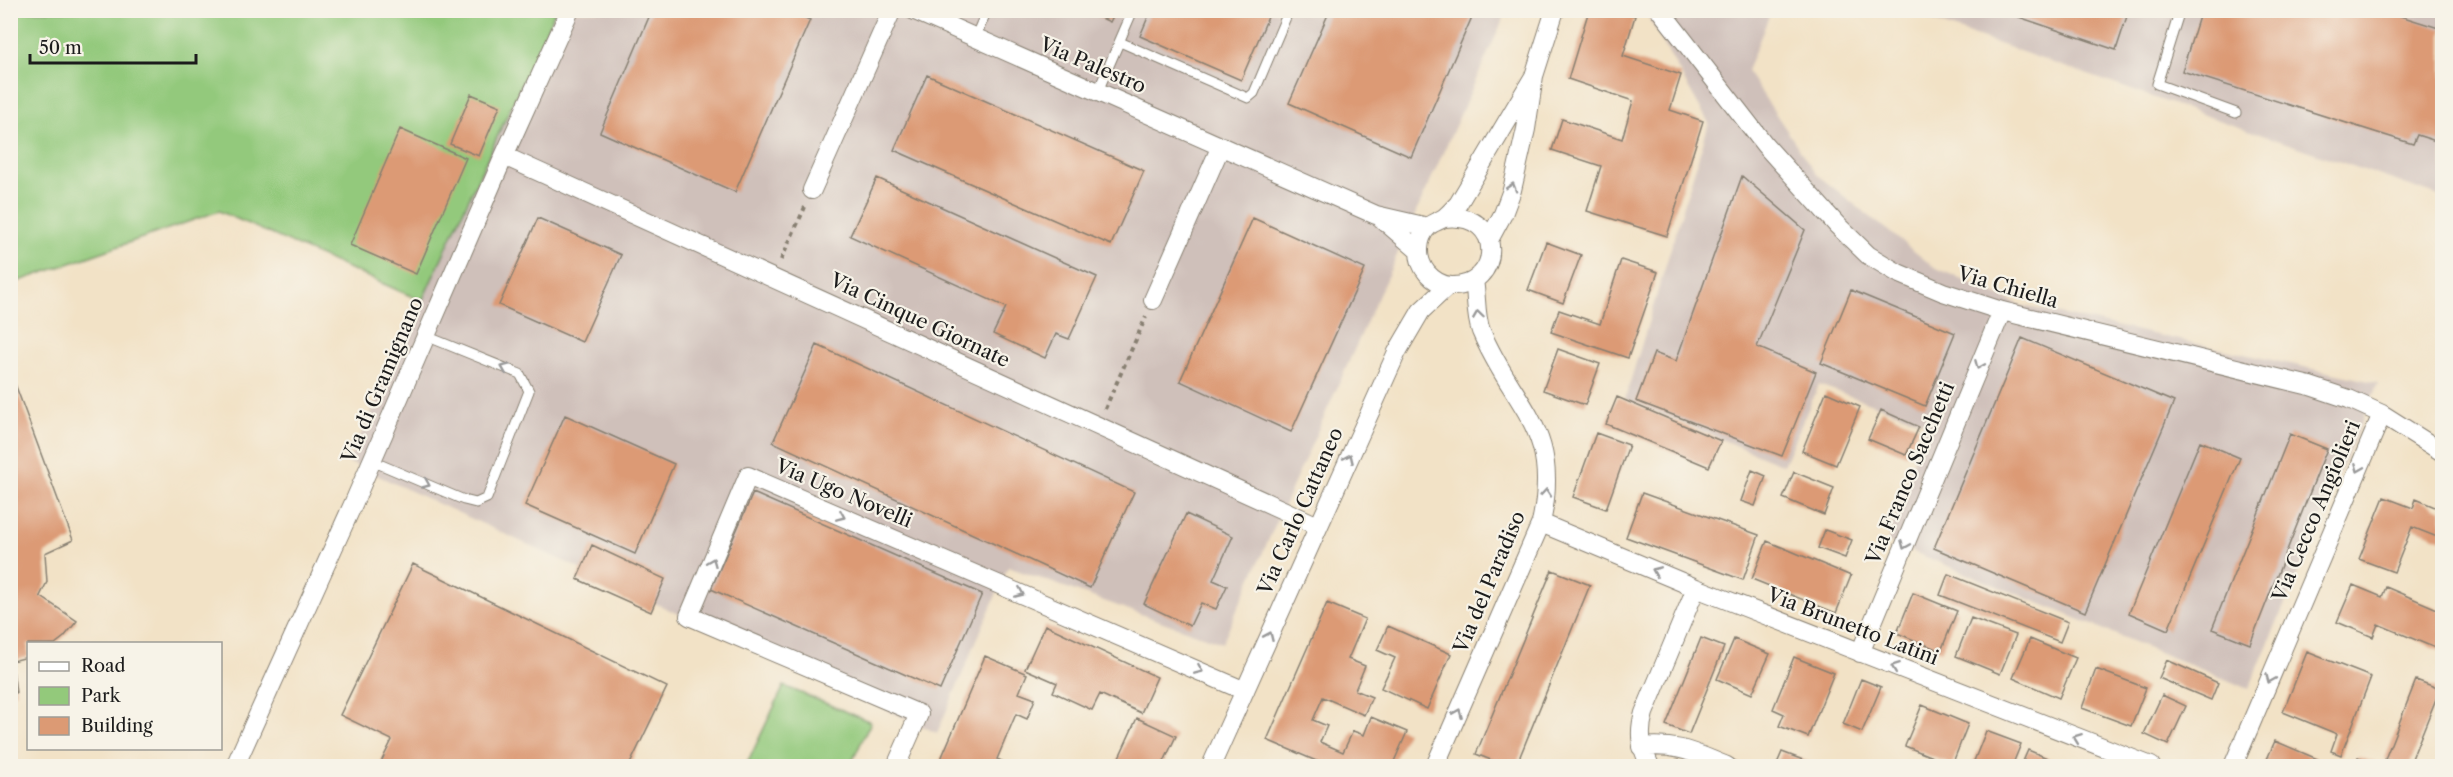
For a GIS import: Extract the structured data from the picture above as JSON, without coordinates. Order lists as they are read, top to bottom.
{
  "streets": {
    "street": [
      "Via Palestro",
      "Via Chiella",
      "Via Cinque Giornate",
      "Via di Gramignano",
      "Via Franco Sacchetti",
      "Via Ugo Novelli",
      "Via Carlo Cattaneo",
      "Via Cecco Angiolieri",
      "Via del Paradiso",
      "Via Brunetto Latini"
    ]
  },
  "crossings": [
    ["Via Palestro", "Via Carlo Cattaneo"],
    ["Via Palestro", "Via del Paradiso"],
    ["Via Chiella", "Via Franco Sacchetti"],
    ["Via Chiella", "Via Cecco Angiolieri"],
    ["Via Cinque Giornate", "Via di Gramignano"],
    ["Via Cinque Giornate", "Via Carlo Cattaneo"],
    ["Via Franco Sacchetti", "Via Brunetto Latini"],
    ["Via Ugo Novelli", "Via Carlo Cattaneo"],
    ["Via Carlo Cattaneo", "Via del Paradiso"],
    ["Via del Paradiso", "Via Brunetto Latini"]
  ],
  "one_way": [
    "Via Franco Sacchetti",
    "Via Carlo Cattaneo",
    "Via Cecco Angiolieri",
    "Via del Paradiso",
    "Via Brunetto Latini"
  ],
  "legend": ["Road", "Park", "Building"],
  "scale_bar": "50 m"
}
